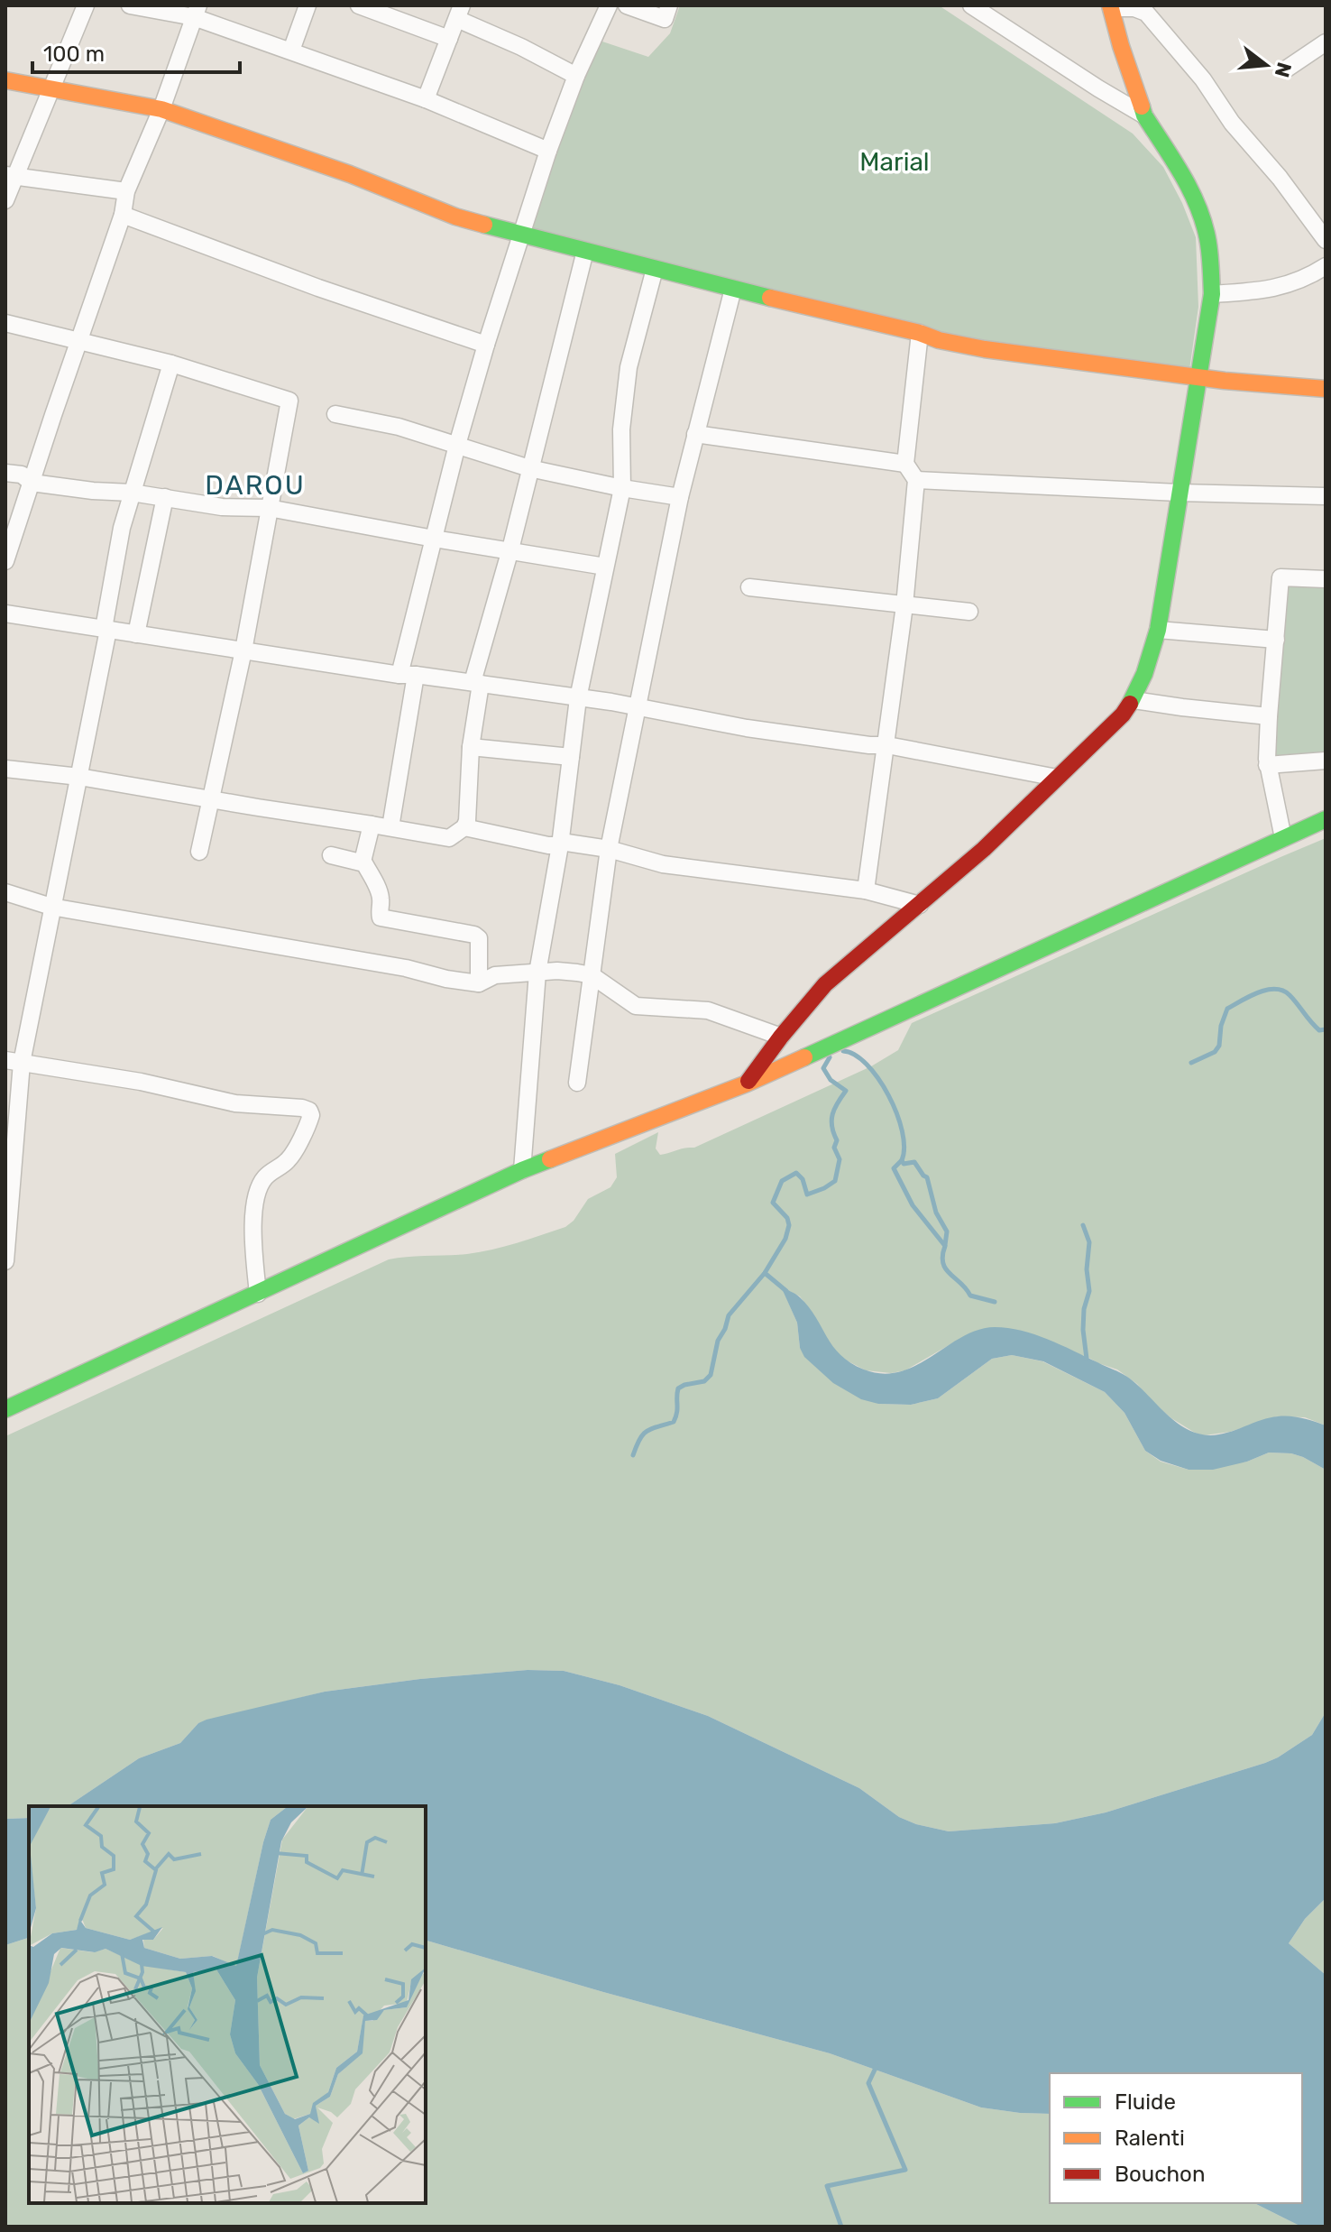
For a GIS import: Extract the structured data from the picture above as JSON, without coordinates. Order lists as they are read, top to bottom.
{
  "districts": ["DAROU"],
  "parks": ["Marial"],
  "legend": ["Fluide", "Ralenti", "Bouchon"],
  "scale_bar": "100 m",
  "north": "right"
}
